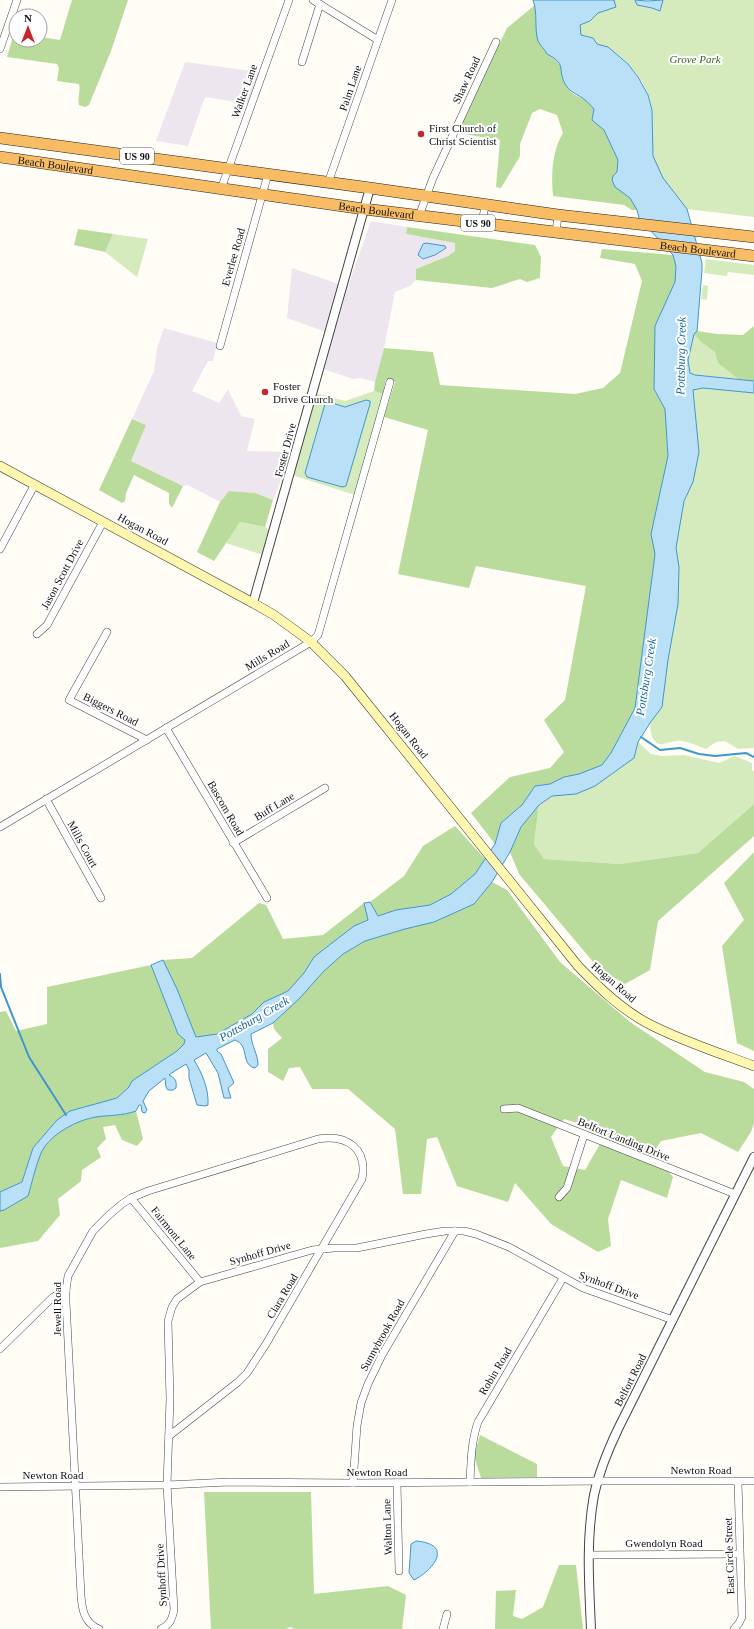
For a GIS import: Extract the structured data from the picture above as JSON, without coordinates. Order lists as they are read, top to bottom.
{
  "streets": {
    "highway": ["US 90", "Beach Boulevard"],
    "main road": ["Hogan Road"],
    "street": [
      "Shaw Road",
      "Palm Lane",
      "Walker Lane",
      "Everlee Road",
      "Foster Drive",
      "Jason Scott Drive",
      "Mills Road",
      "Biggers Road",
      "Buff Lane",
      "Bascom Road",
      "Mills Court",
      "Belfort Landing Drive",
      "Fairmont Lane",
      "Synhoff Drive",
      "Clara Road",
      "Jewell Road",
      "Sunnybrook Road",
      "Robin Road",
      "Belfort Road",
      "Newton Road",
      "Walton Lane",
      "Gwendolyn Road",
      "East Circle Street"
    ]
  },
  "crossings": [
    ["Shaw Road", "US 90"],
    ["Shaw Road", "Beach Boulevard"],
    ["Palm Lane", "US 90"],
    ["Walker Lane", "US 90"],
    ["Walker Lane", "Beach Boulevard"],
    ["US 90", "Everlee Road"],
    ["US 90", "Foster Drive"],
    ["Beach Boulevard", "Everlee Road"],
    ["Beach Boulevard", "Foster Drive"],
    ["Foster Drive", "Hogan Road"],
    ["Hogan Road", "Jason Scott Drive"],
    ["Hogan Road", "Mills Road"],
    ["Mills Road", "Biggers Road"],
    ["Mills Road", "Bascom Road"],
    ["Mills Road", "Mills Court"],
    ["Buff Lane", "Bascom Road"],
    ["Belfort Landing Drive", "Belfort Road"],
    ["Fairmont Lane", "Synhoff Drive"],
    ["Fairmont Lane", "Jewell Road"],
    ["Synhoff Drive", "Clara Road"],
    ["Synhoff Drive", "Sunnybrook Road"],
    ["Synhoff Drive", "Robin Road"],
    ["Synhoff Drive", "Belfort Road"],
    ["Synhoff Drive", "Newton Road"],
    ["Clara Road", "Jewell Road"],
    ["Jewell Road", "Newton Road"],
    ["Sunnybrook Road", "Newton Road"],
    ["Robin Road", "Newton Road"],
    ["Belfort Road", "Newton Road"],
    ["Belfort Road", "Gwendolyn Road"],
    ["Newton Road", "Walton Lane"],
    ["Newton Road", "East Circle Street"],
    ["Gwendolyn Road", "East Circle Street"]
  ],
  "water": ["Pottsburg Creek"],
  "parks": ["Grove Park"],
  "places": ["First Church of Christ Scientist", "Foster Drive Church"],
  "north": "top"
}
